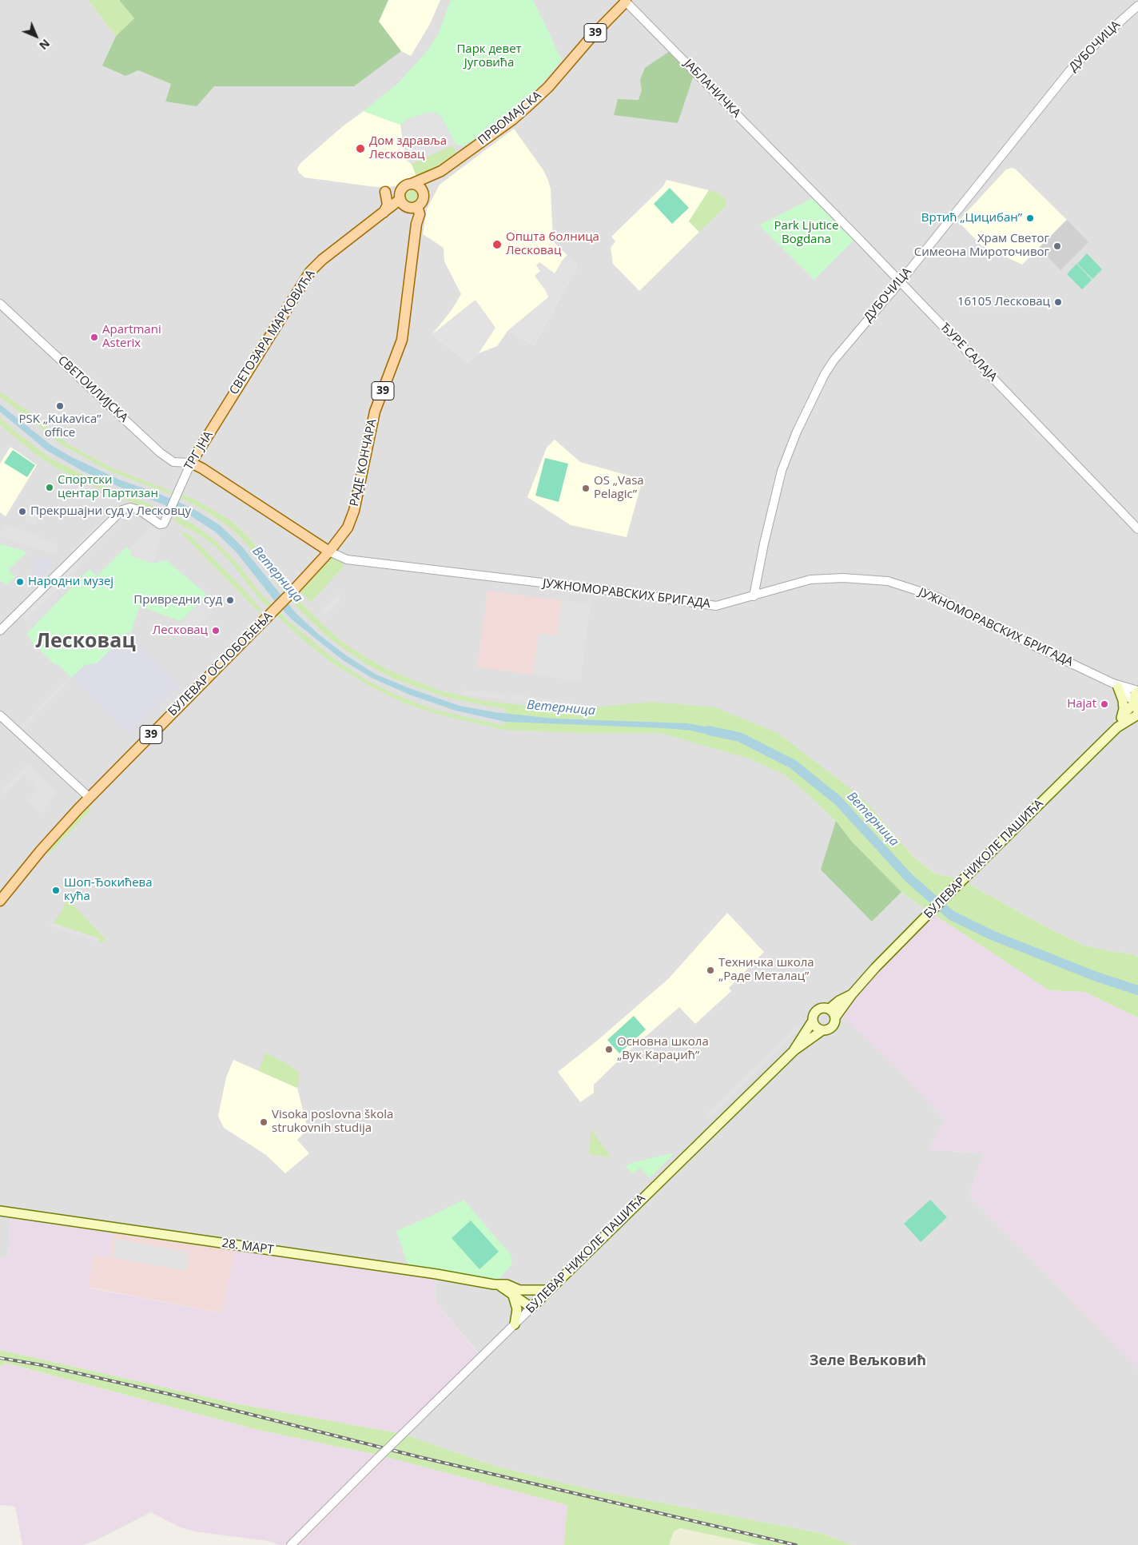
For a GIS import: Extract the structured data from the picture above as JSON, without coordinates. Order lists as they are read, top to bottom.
{
  "streets": {
    "main road": [
      "39",
      "ПРВОМАЈСКА",
      "СВЕТОЗАРА МАРКОВИЋА",
      "ТРГ ЈНА",
      "РАДЕ КОНЧАРА",
      "ЈУЖНОМОРАВСКИХ БРИГАДА",
      "БУЛЕВАР ОСЛОБОЂЕЊА",
      "БУЛЕВАР НИКОЛЕ ПАШИЋА",
      "28. МАРТ"
    ],
    "street": [
      "ДУБОЧИЦА",
      "ЈАБЛАНИЧКА",
      "ЂУРЕ САЛАЈА",
      "СВЕТОИЛИЈСКА"
    ]
  },
  "crossings": [
    ["ДУБОЧИЦА", "ЂУРЕ САЛАЈА"],
    ["ДУБОЧИЦА", "ЈУЖНОМОРАВСКИХ БРИГАДА"],
    ["ЈАБЛАНИЧКА", "ПРВОМАЈСКА"],
    ["ЈАБЛАНИЧКА", "ЂУРЕ САЛАЈА"],
    ["ПРВОМАЈСКА", "СВЕТОЗАРА МАРКОВИЋА"],
    ["ПРВОМАЈСКА", "РАДЕ КОНЧАРА"],
    ["СВЕТОЗАРА МАРКОВИЋА", "ТРГ ЈНА"],
    ["СВЕТОЗАРА МАРКОВИЋА", "РАДЕ КОНЧАРА"],
    ["СВЕТОИЛИЈСКА", "ТРГ ЈНА"],
    ["СВЕТОИЛИЈСКА", "ЈУЖНОМОРАВСКИХ БРИГАДА"],
    ["ТРГ ЈНА", "ЈУЖНОМОРАВСКИХ БРИГАДА"],
    ["РАДЕ КОНЧАРА", "ЈУЖНОМОРАВСКИХ БРИГАДА"],
    ["РАДЕ КОНЧАРА", "БУЛЕВАР ОСЛОБОЂЕЊА"],
    ["ЈУЖНОМОРАВСКИХ БРИГАДА", "БУЛЕВАР ОСЛОБОЂЕЊА"],
    ["ЈУЖНОМОРАВСКИХ БРИГАДА", "БУЛЕВАР НИКОЛЕ ПАШИЋА"],
    ["БУЛЕВАР НИКОЛЕ ПАШИЋА", "28. МАРТ"]
  ],
  "districts": ["Лесковац", "Зеле Вељковић"],
  "water": ["Ветерница"],
  "parks": ["Парк девет Југовића", "Park Ljutice Bogdana"],
  "places": [
    "Дом здравља Лесковац",
    "Вртић „Цицибан”",
    "Општа болница Лесковац",
    "Храм Светог Симеона Мироточивог",
    "16105 Лесковац",
    "Apartmani Asterix",
    "PSK „Kukavica” office",
    "Спортски центар Партизан",
    "OS „Vasa Pelagic”",
    "Прекршајни суд у Лесковцу",
    "Народни музеј",
    "Привредни суд",
    "Лесковац",
    "Hajat",
    "Шоп-Ђокићева кућа",
    "Техничка школа „Раде Металац”",
    "Основна школа „Вук Караџић”",
    "Visoka poslovna škola strukovnih studija"
  ],
  "north": "bottom right"
}
